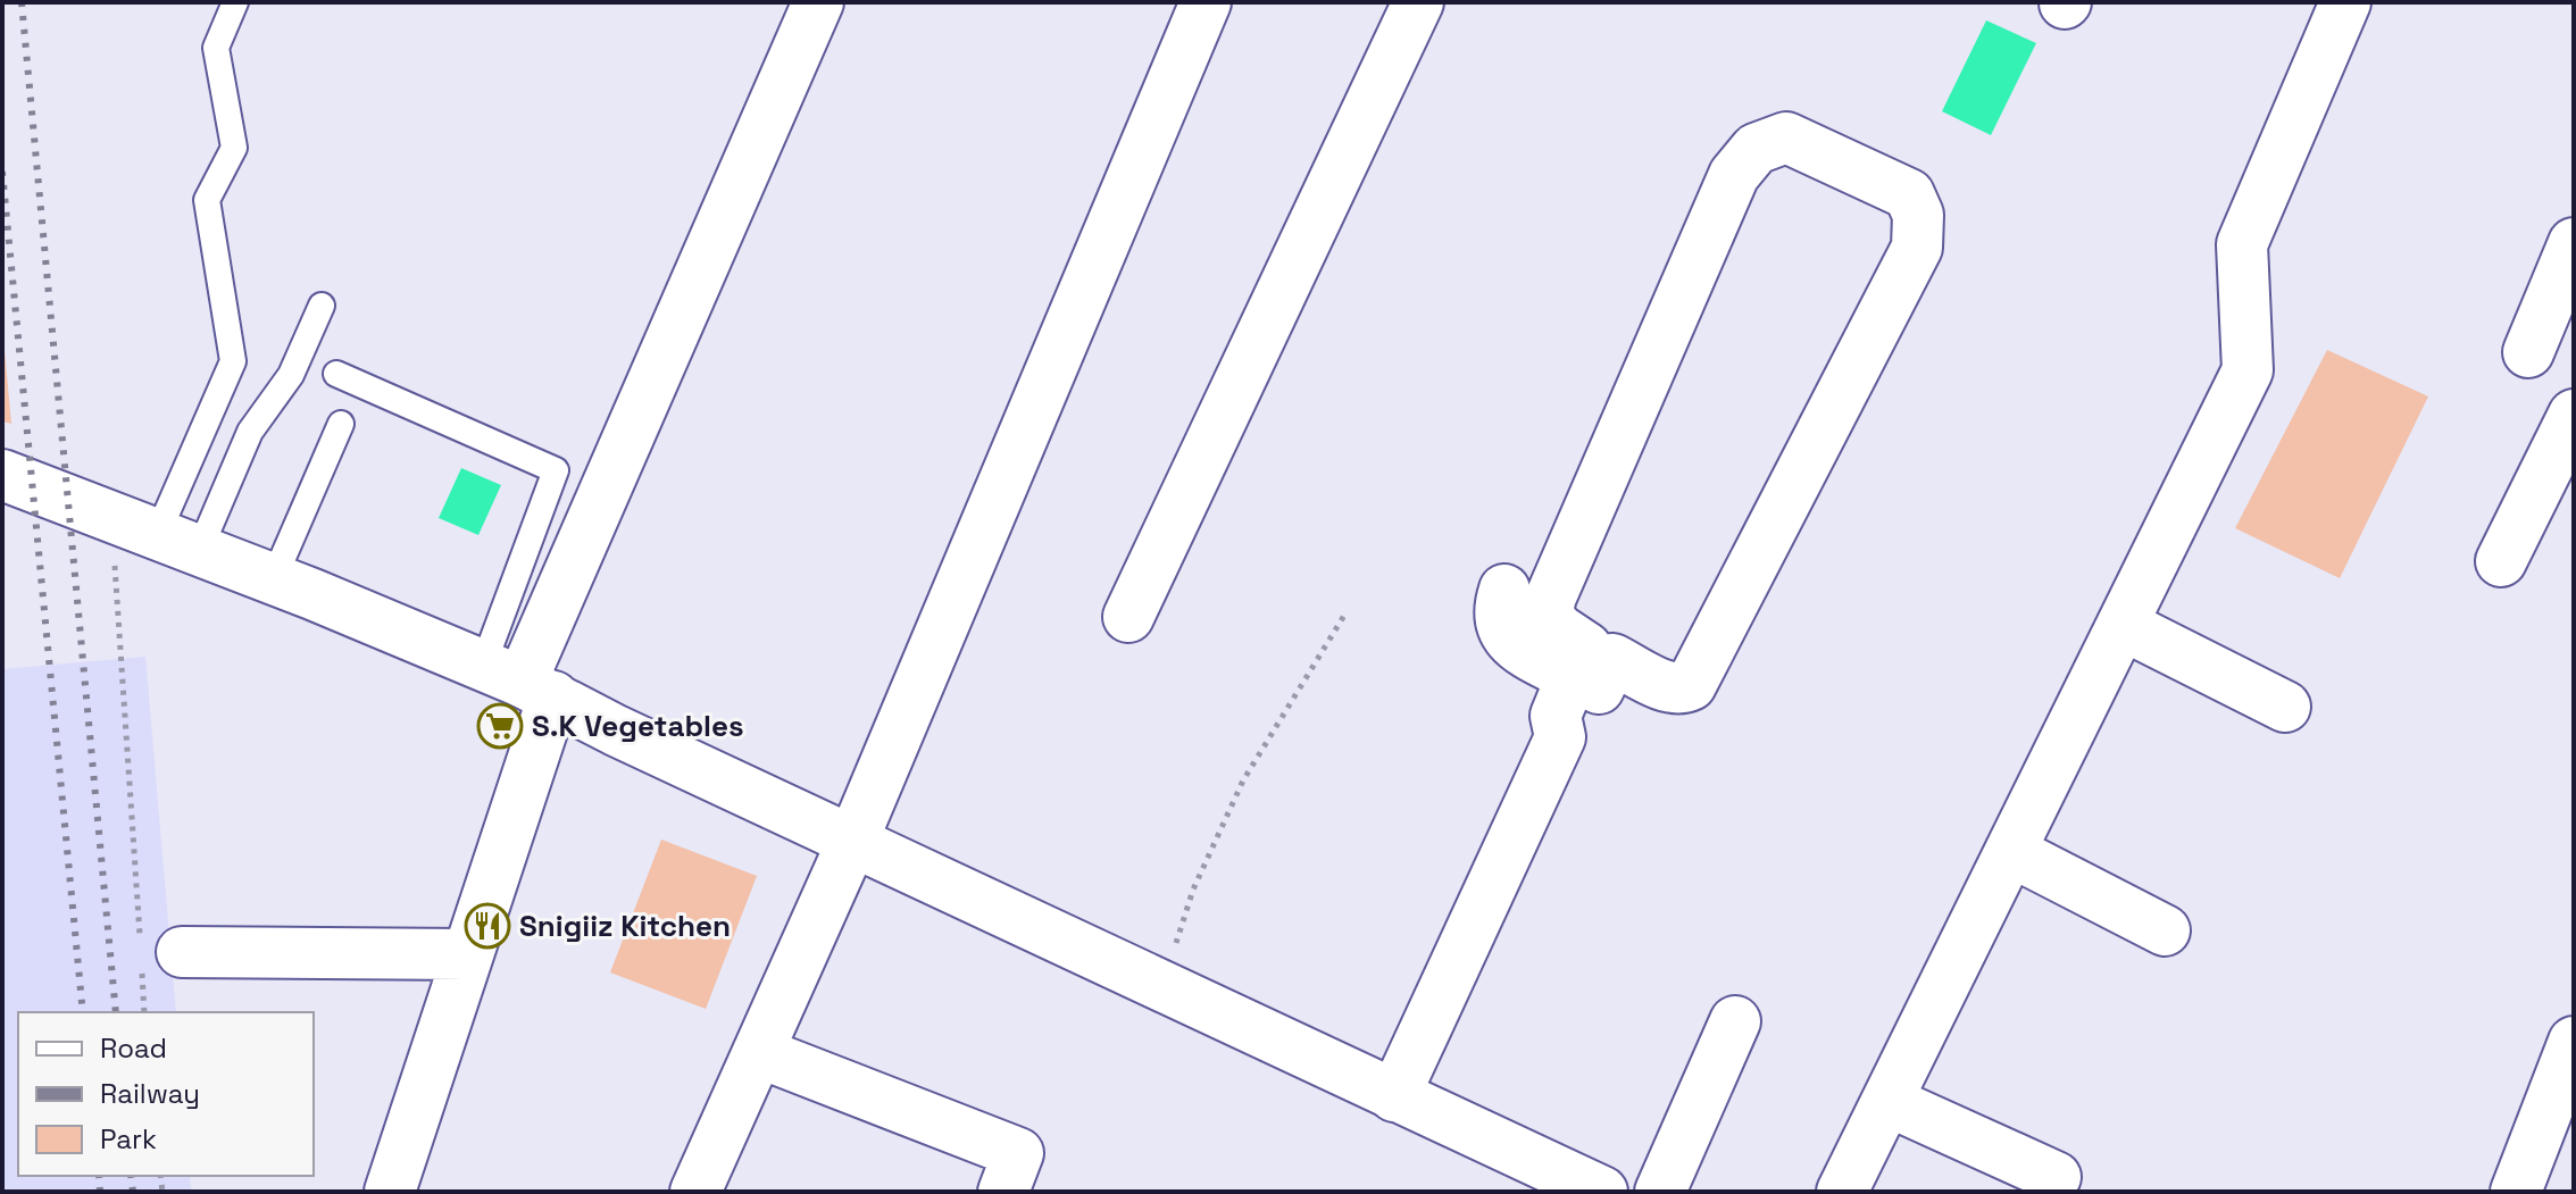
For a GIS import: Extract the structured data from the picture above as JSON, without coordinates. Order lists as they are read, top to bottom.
{
  "places": {
    "supermarket": ["S.K Vegetables"],
    "restaurant": ["Snigiiz Kitchen"]
  },
  "legend": ["Road", "Railway", "Park"]
}
